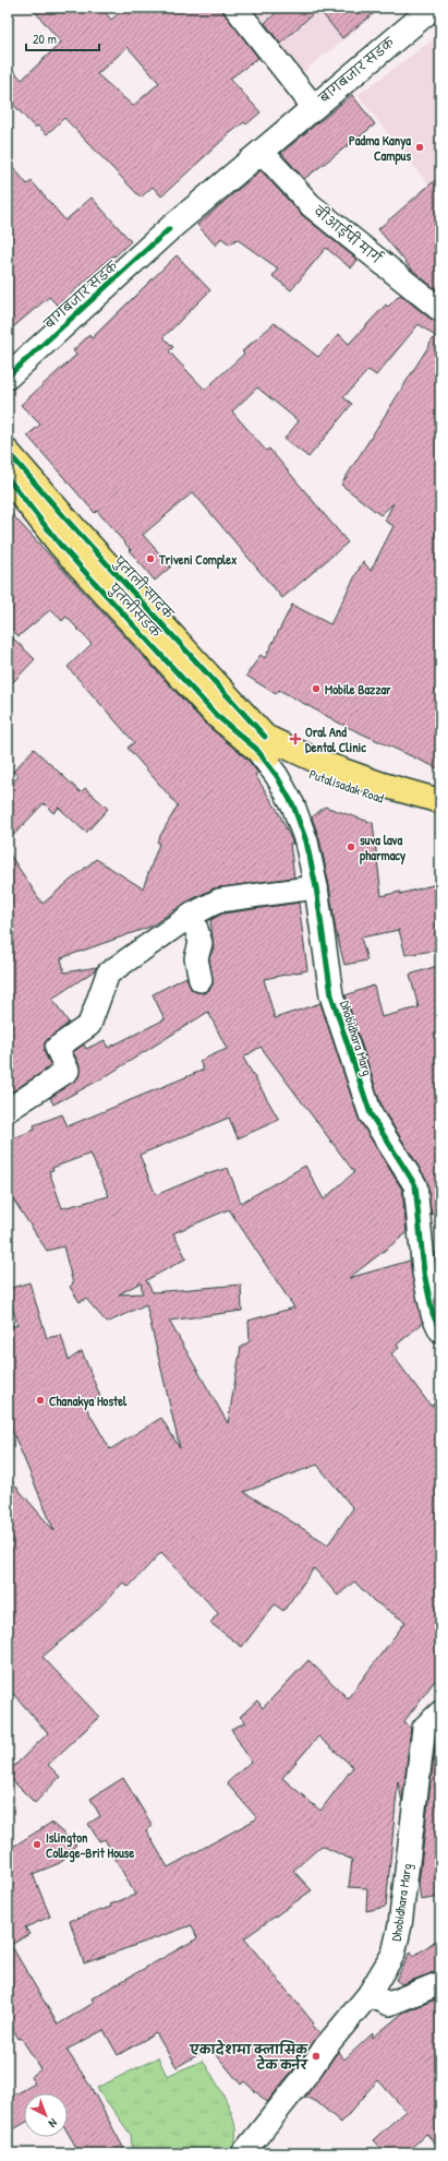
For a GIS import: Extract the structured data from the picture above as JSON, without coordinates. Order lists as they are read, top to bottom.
{
  "streets": {
    "main road": [
      "बागबजार सडक",
      "पुताली सादक",
      "पुतलीसडक",
      "Putalisadak Road"
    ],
    "street": ["वीआईपी मार्ग", "Dhobidhara Marg"]
  },
  "crossings": [
    ["बागबजार सडक", "वीआईपी मार्ग"],
    ["पुताली सादक", "पुतलीसडक"],
    ["पुताली सादक", "Putalisadak Road"],
    ["पुताली सादक", "Dhobidhara Marg"],
    ["पुतलीसडक", "Putalisadak Road"],
    ["पुतलीसडक", "Dhobidhara Marg"],
    ["Putalisadak Road", "Dhobidhara Marg"]
  ],
  "places": {
    "other": [
      "Padma Kanya Campus",
      "Triveni Complex",
      "Mobile Bazzar",
      "suva lava pharmacy",
      "Chanakya Hostel",
      "Islington College-Brit House",
      "एकादेशमा क्लासिक टेक कर्नर"
    ],
    "health": ["Oral And Dental Clinic"]
  },
  "scale_bar": "20 m",
  "north": "bottom right"
}
